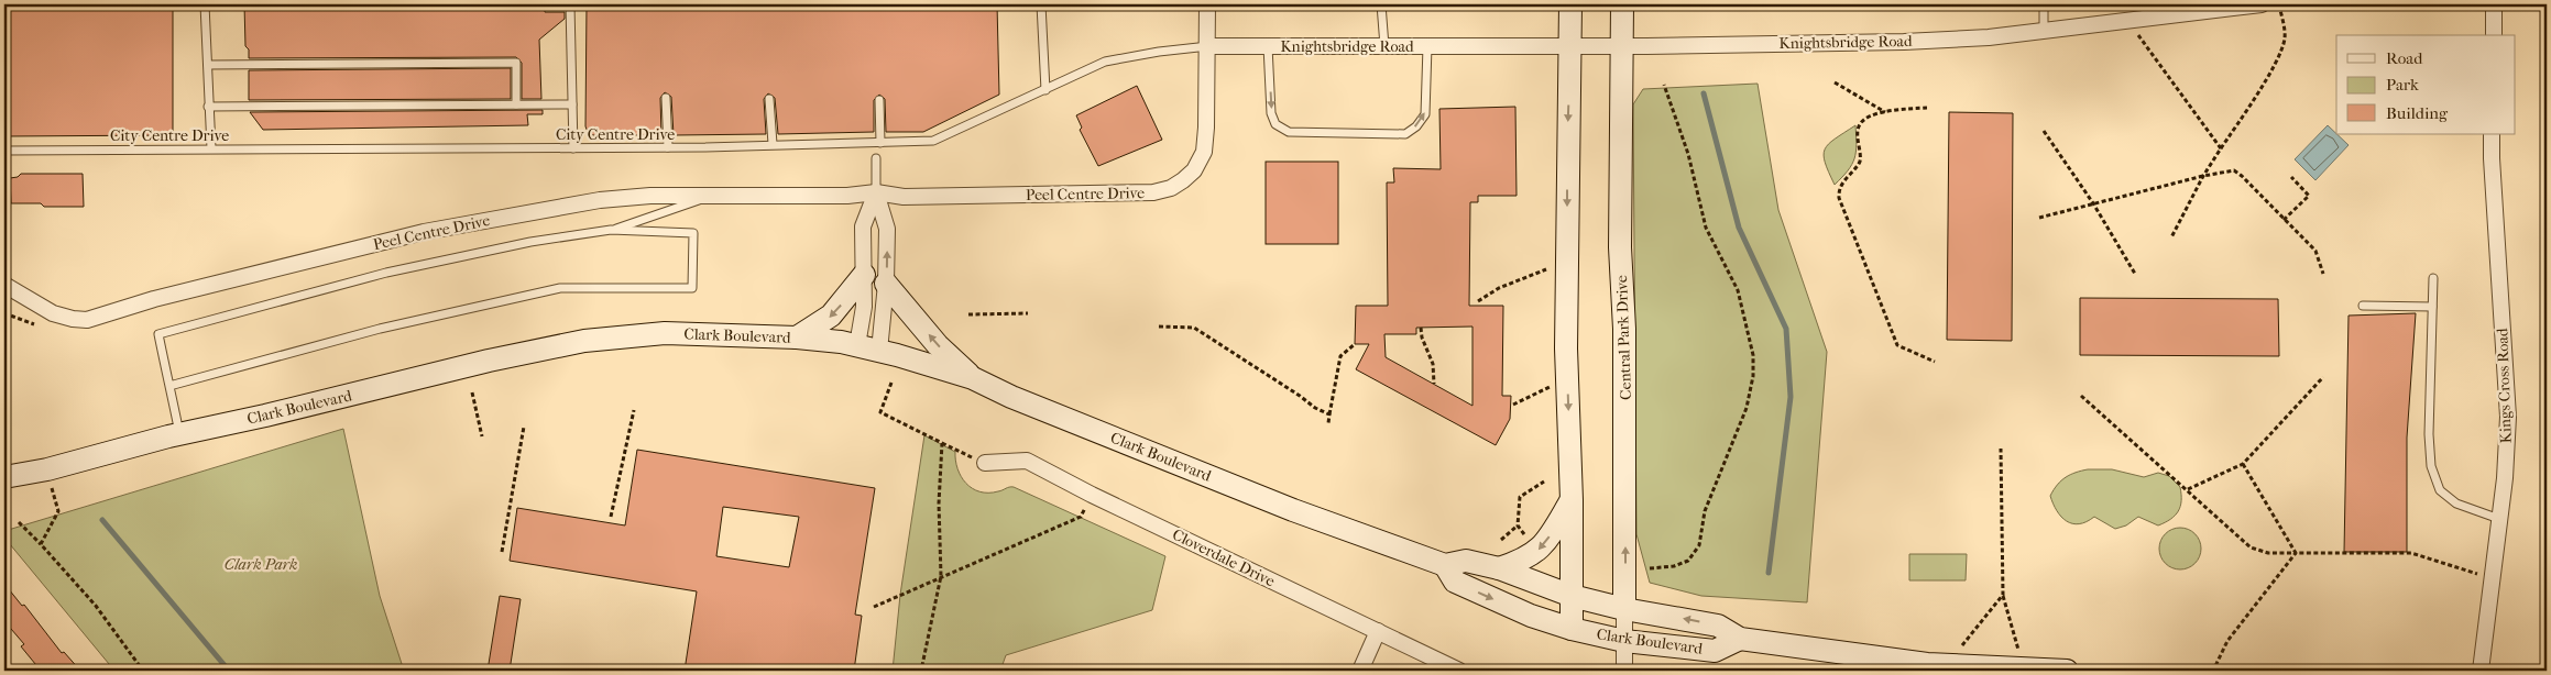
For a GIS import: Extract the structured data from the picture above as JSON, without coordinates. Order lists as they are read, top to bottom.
{
  "streets": {
    "street": [
      "Knightsbridge Road",
      "Peel Centre Drive",
      "Clark Boulevard",
      "Central Park Drive",
      "Kings Cross Road",
      "Cloverdale Drive"
    ],
    "lane": ["City Centre Drive"]
  },
  "crossings": [
    ["Knightsbridge Road", "City Centre Drive"],
    ["Knightsbridge Road", "Peel Centre Drive"],
    ["Knightsbridge Road", "Central Park Drive"],
    ["City Centre Drive", "Peel Centre Drive"],
    ["Clark Boulevard", "Central Park Drive"]
  ],
  "parks": ["Clark Park"],
  "legend": ["Road", "Park", "Building"]
}
